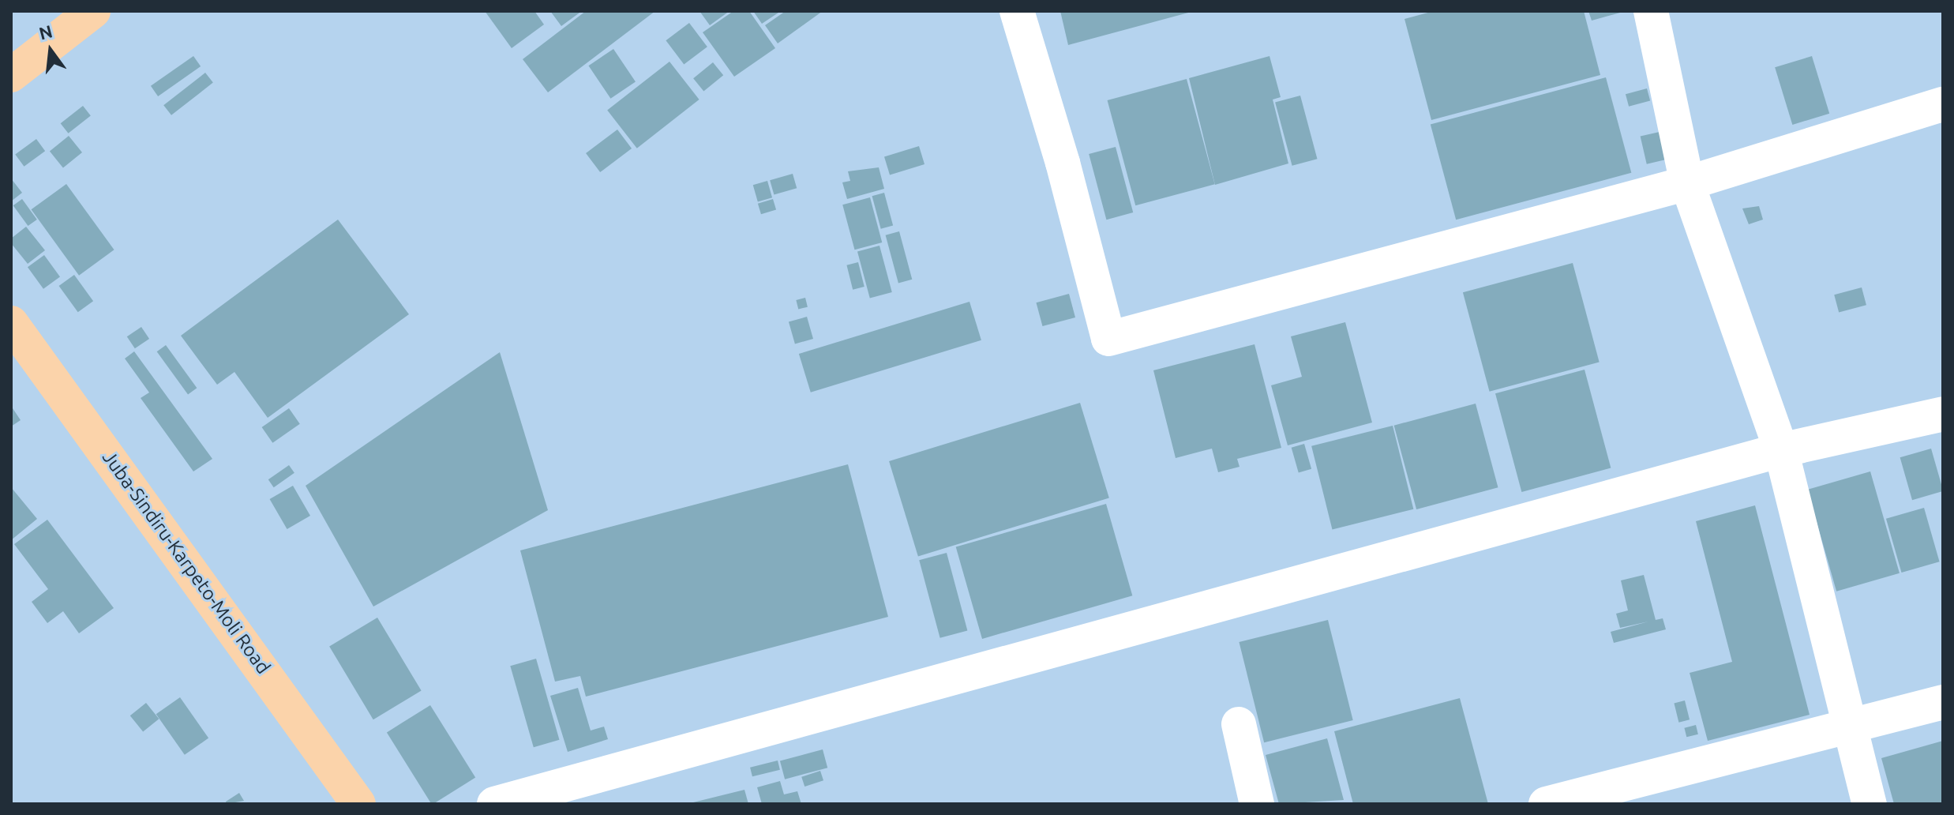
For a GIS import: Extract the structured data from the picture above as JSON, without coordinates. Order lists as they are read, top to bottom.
{
  "streets": {
    "main road": ["Juba-Sindiru-Karpeto-Moli Road"]
  },
  "north": "top"
}
